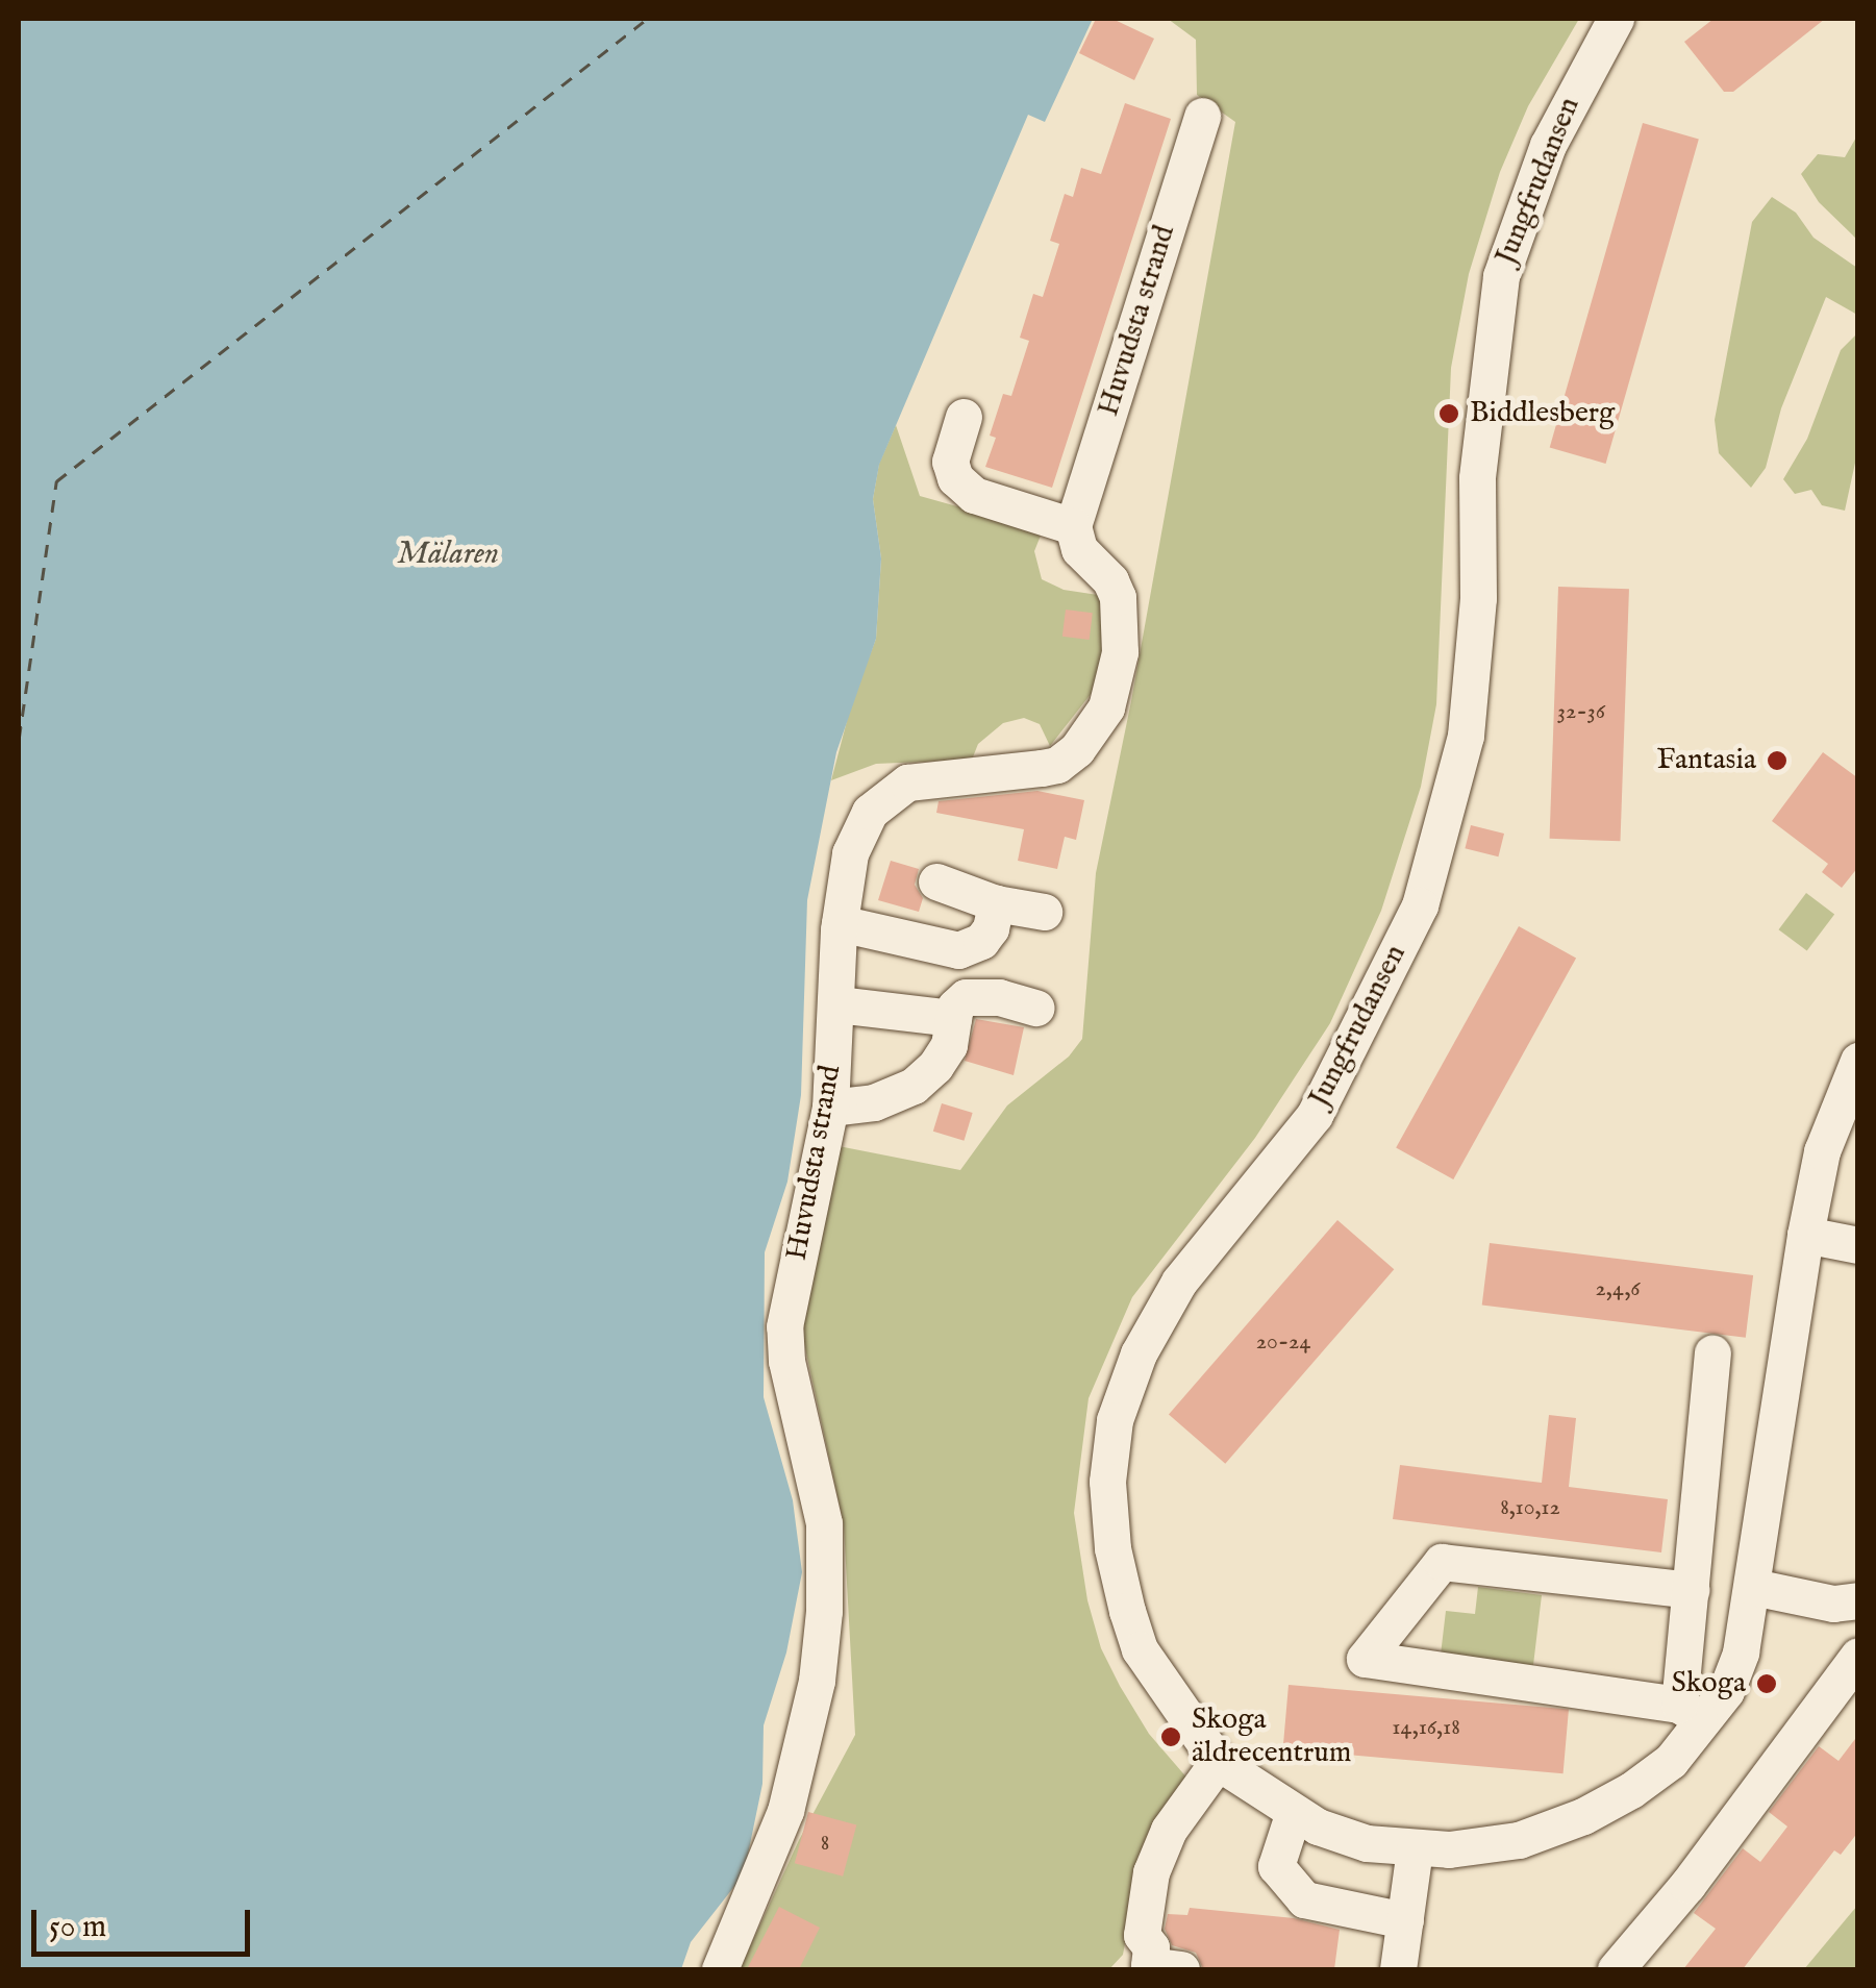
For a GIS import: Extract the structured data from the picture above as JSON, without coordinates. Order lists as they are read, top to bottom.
{
  "streets": {
    "street": ["Jungfrudansen", "Huvudsta strand"]
  },
  "water": ["Mälaren"],
  "places": [
    "Biddlesberg",
    "Fantasia",
    "Skoga",
    "Skoga äldrecentrum"
  ],
  "house_numbers": [
    "32-36",
    "2,4,6",
    "20-24",
    "8,10,12",
    "14,16,18",
    "8"
  ],
  "scale_bar": "50 m"
}
